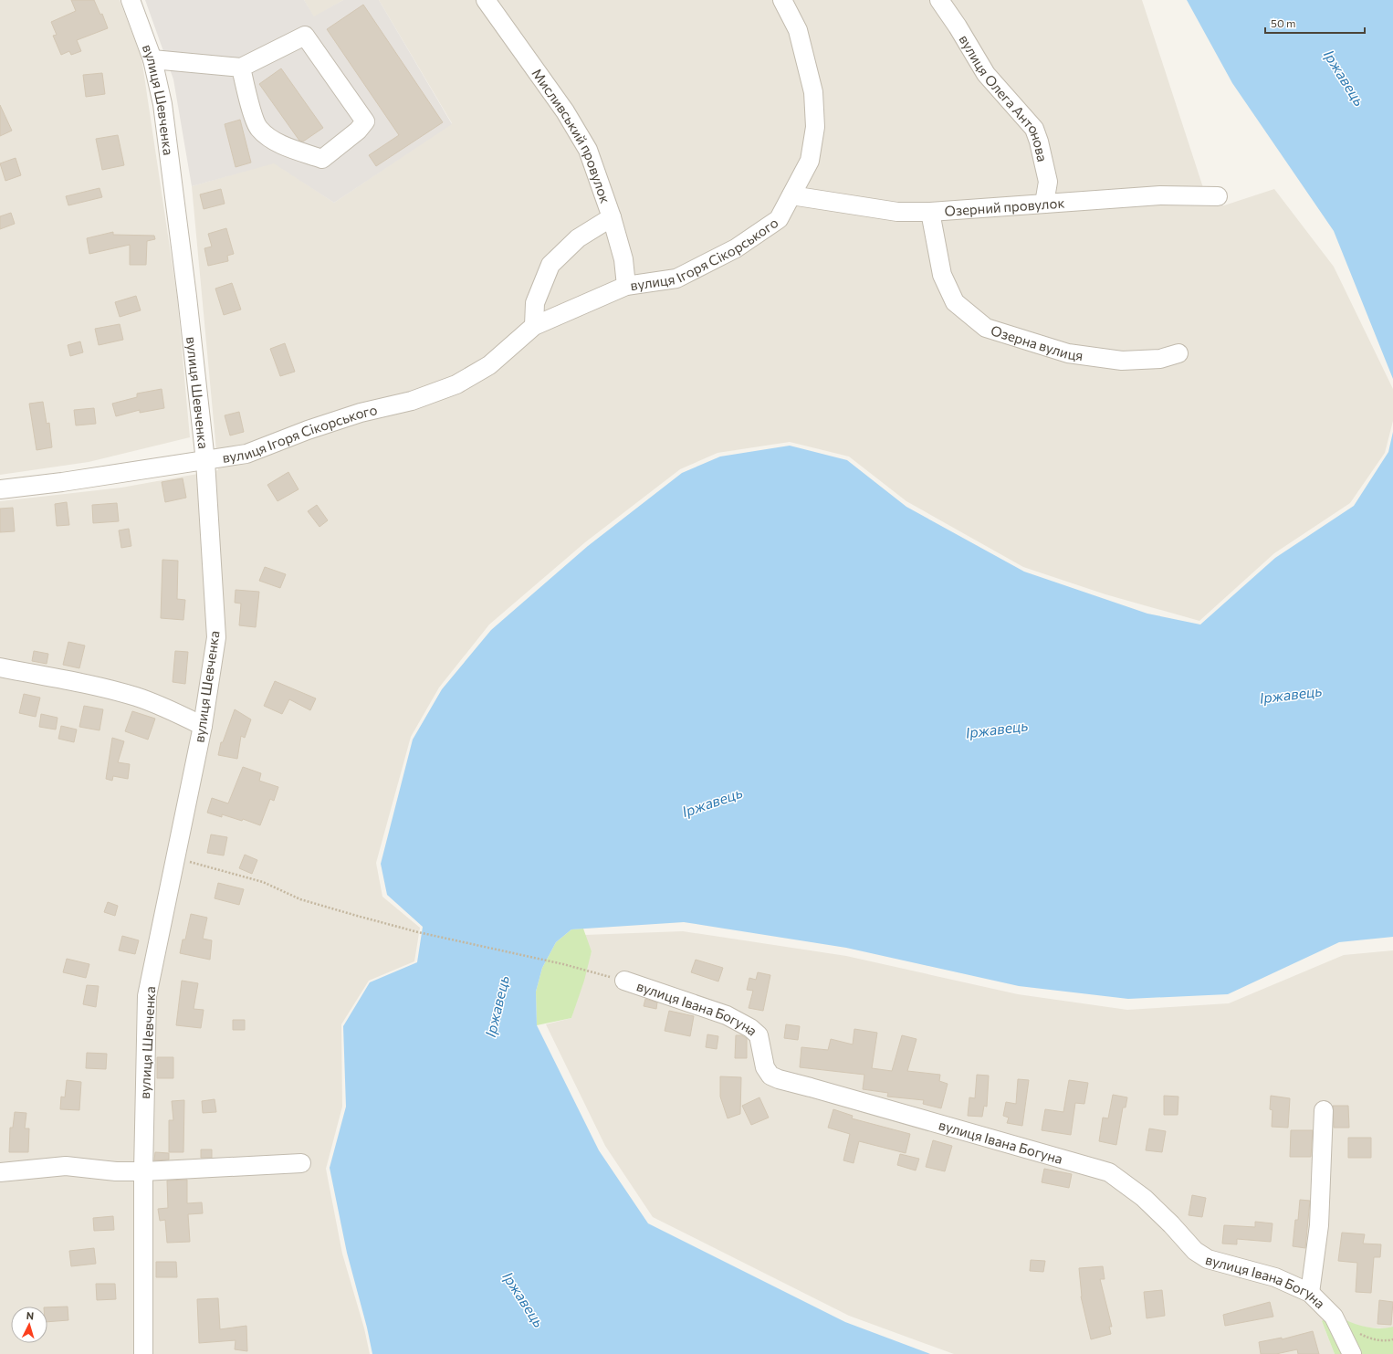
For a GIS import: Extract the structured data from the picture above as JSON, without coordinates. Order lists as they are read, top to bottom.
{
  "streets": {
    "street": [
      "вулиця Олега Антонова",
      "вулиця Шевченка",
      "Мисливський провулок",
      "Озерний провулок",
      "вулиця Ігоря Сікорського",
      "Озерна вулиця",
      "вулиця Івана Богуна"
    ]
  },
  "crossings": [
    ["вулиця Олега Антонова", "Озерний провулок"],
    ["вулиця Шевченка", "вулиця Ігоря Сікорського"],
    ["Мисливський провулок", "вулиця Ігоря Сікорського"],
    ["Озерний провулок", "вулиця Ігоря Сікорського"],
    ["Озерний провулок", "Озерна вулиця"]
  ],
  "water": ["Іржавець"],
  "scale_bar": "50 m",
  "north": "top"
}
